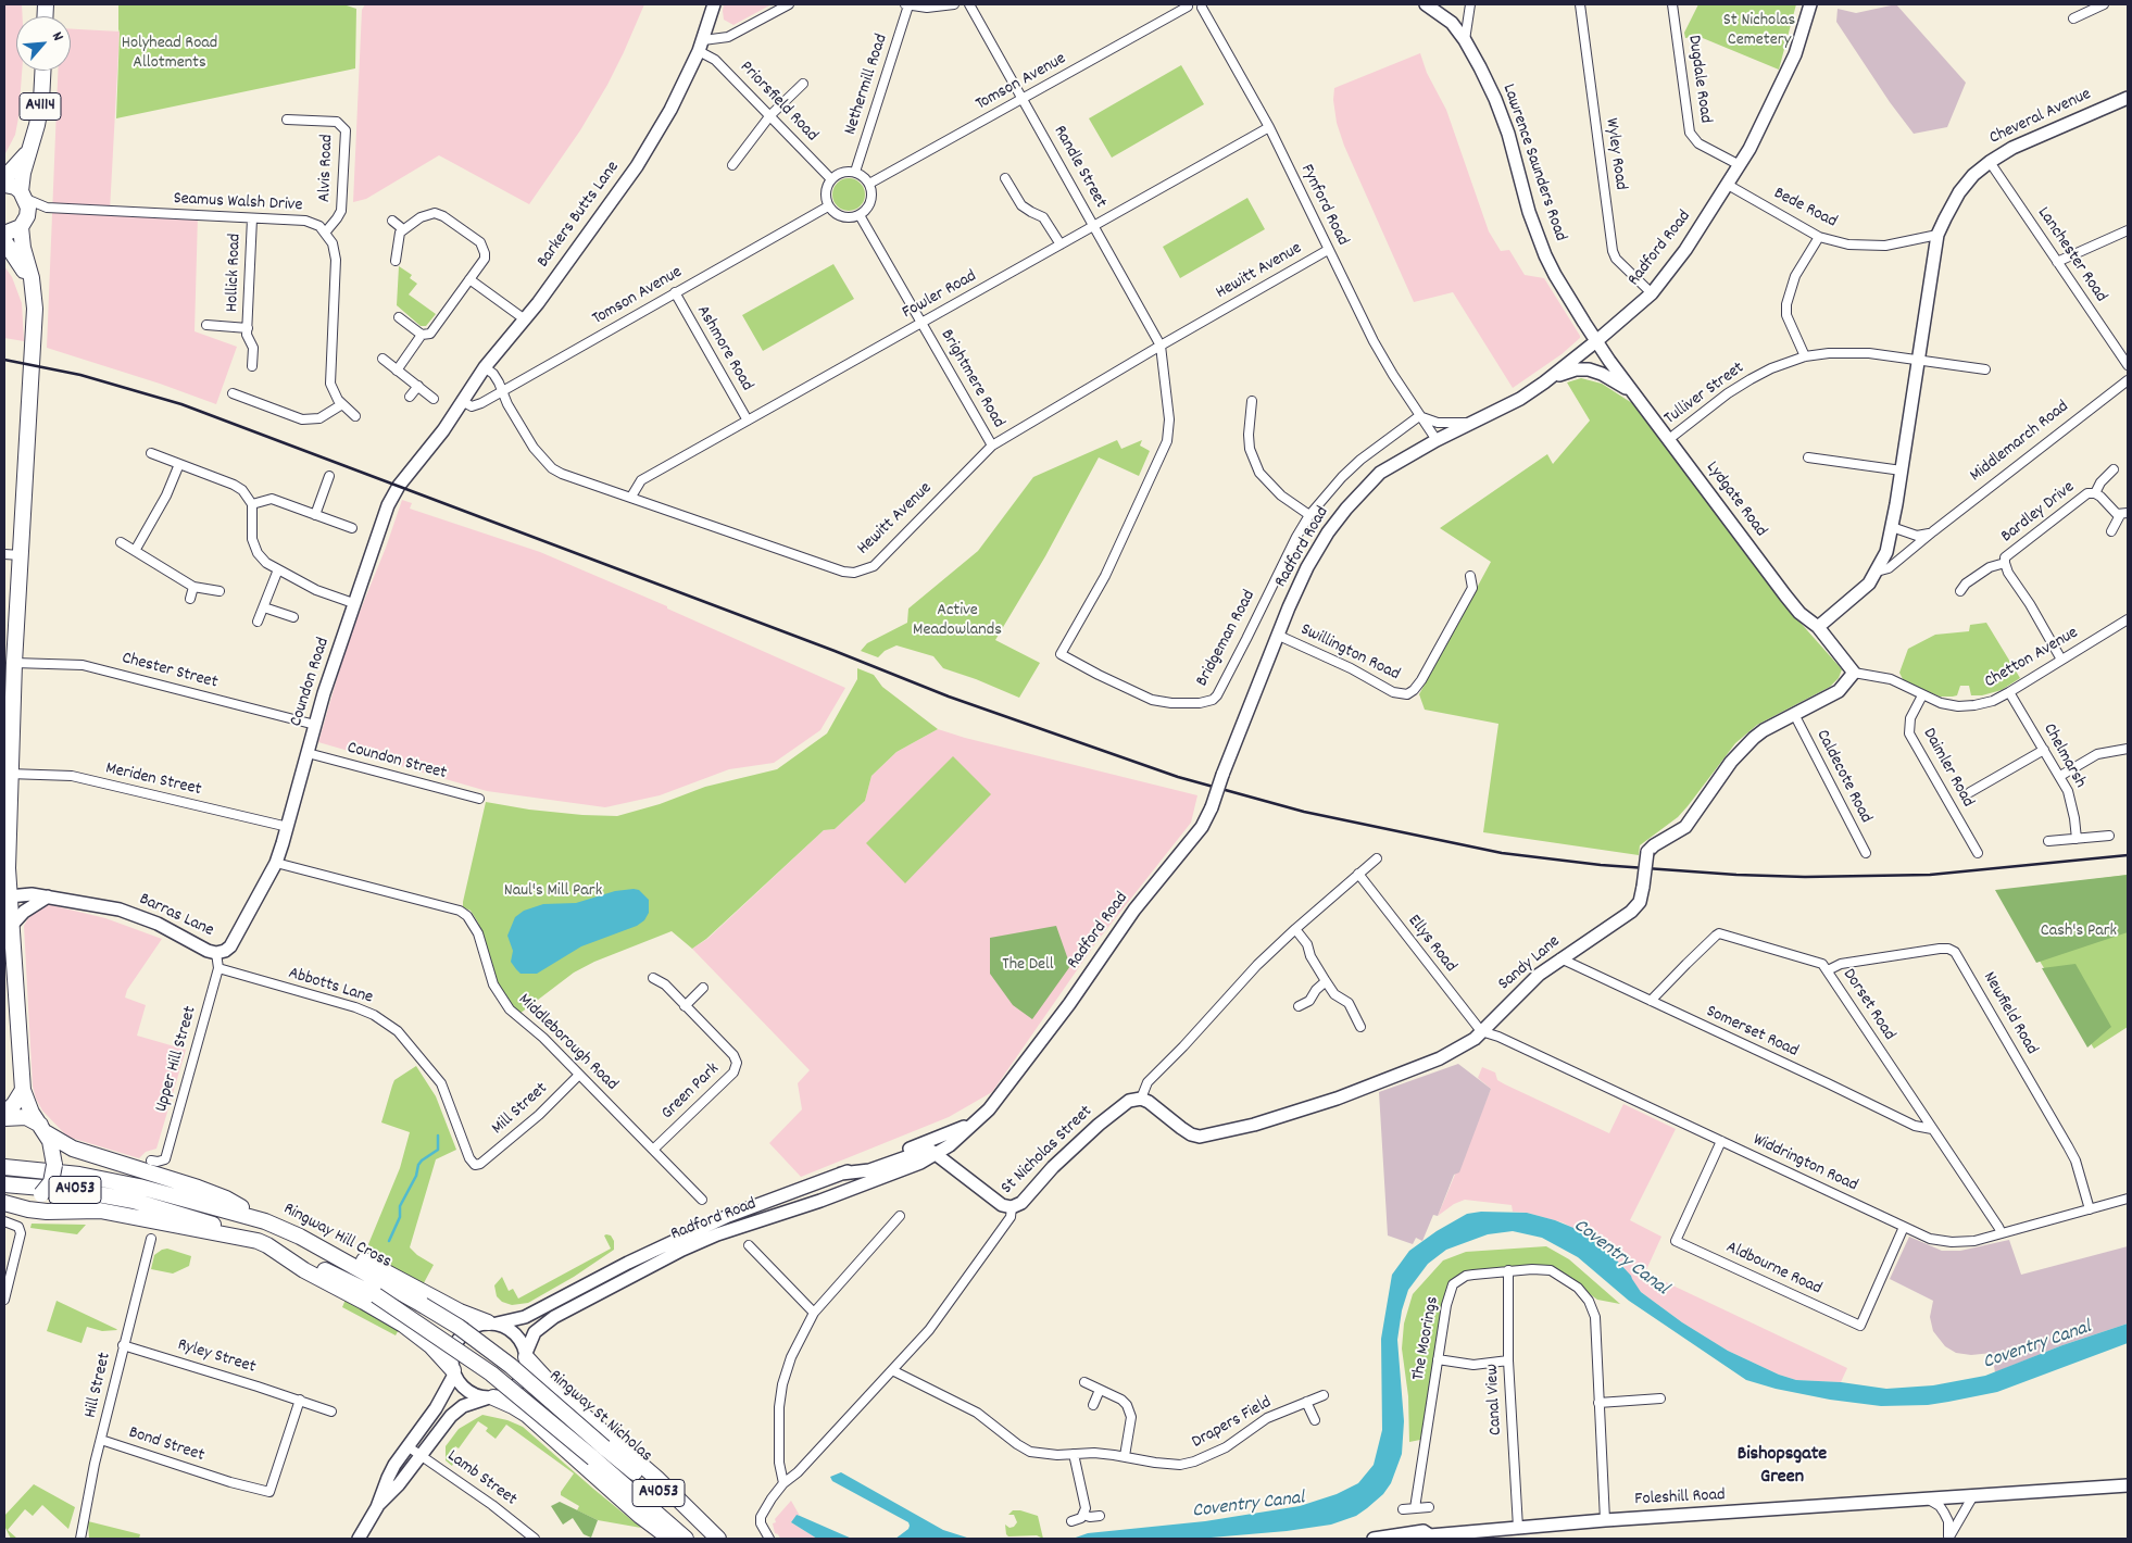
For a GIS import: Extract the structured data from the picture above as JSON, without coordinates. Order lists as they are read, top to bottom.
{
  "streets": {
    "highway": [
      "A4114",
      "A4053",
      "Ringway Hill Cross",
      "Ringway St Nicholas"
    ],
    "street": [
      "Dugdale Road",
      "Tomson Avenue",
      "Nethermill Road",
      "Priorsfield Road",
      "Cheveral Avenue",
      "Wyley Road",
      "Lawrence Saunders Road",
      "Randle Street",
      "Alvis Road",
      "Seamus Walsh Drive",
      "Fynford Road",
      "Bede Road",
      "Barkers Butts Lane",
      "Radford Road",
      "Lanchester Road",
      "Hewitt Avenue",
      "Hollick Road",
      "Fowler Road",
      "Ashmore Road",
      "Brightmere Road",
      "Tulliver Street",
      "Middlemarch Road",
      "Lydgate Road",
      "Bardley Drive",
      "Bridgeman Road",
      "Swillington Road",
      "Chetton Avenue",
      "Chester Street",
      "Coundon Road",
      "Chelmarsh",
      "Coundon Street",
      "Daimler Road",
      "Caldecote Road",
      "Meriden Street",
      "Barras Lane",
      "Ellys Road",
      "Sandy Lane",
      "Abbotts Lane",
      "Dorset Road",
      "Newfield Road",
      "Somerset Road",
      "Middleborough Road",
      "Upper Hill Street",
      "Green Park",
      "Mill Street",
      "St Nicholas Street",
      "Widdrington Road",
      "Aldbourne Road",
      "The Moorings",
      "Ryley Street",
      "Hill Street",
      "Canal View",
      "Drapers Field",
      "Bond Street",
      "Lamb Street",
      "Foleshill Road"
    ]
  },
  "crossings": [
    ["Dugdale Road", "Radford Road"],
    ["Tomson Avenue", "Nethermill Road"],
    ["Tomson Avenue", "Priorsfield Road"],
    ["Tomson Avenue", "Randle Street"],
    ["Tomson Avenue", "Barkers Butts Lane"],
    ["Tomson Avenue", "Hewitt Avenue"],
    ["Tomson Avenue", "Ashmore Road"],
    ["Tomson Avenue", "Brightmere Road"],
    ["Nethermill Road", "Priorsfield Road"],
    ["Nethermill Road", "Brightmere Road"],
    ["Priorsfield Road", "Barkers Butts Lane"],
    ["Priorsfield Road", "Brightmere Road"],
    ["Cheveral Avenue", "Bede Road"],
    ["Cheveral Avenue", "Lanchester Road"],
    ["Cheveral Avenue", "Tulliver Street"],
    ["Cheveral Avenue", "Middlemarch Road"],
    ["Wyley Road", "Radford Road"],
    ["Lawrence Saunders Road", "Radford Road"],
    ["Lawrence Saunders Road", "Lydgate Road"],
    ["Randle Street", "Hewitt Avenue"],
    ["Randle Street", "Fowler Road"],
    ["Randle Street", "Bridgeman Road"],
    ["Alvis Road", "Seamus Walsh Drive"],
    ["Seamus Walsh Drive", "Hollick Road"],
    ["Fynford Road", "Radford Road"],
    ["Fynford Road", "Hewitt Avenue"],
    ["Fynford Road", "Fowler Road"],
    ["Fynford Road", "Bridgeman Road"],
    ["Bede Road", "Radford Road"],
    ["Barkers Butts Lane", "Hewitt Avenue"],
    ["Barkers Butts Lane", "Coundon Road"],
    ["Radford Road", "Lydgate Road"],
    ["Radford Road", "Swillington Road"],
    ["Hewitt Avenue", "Fowler Road"],
    ["Hewitt Avenue", "Brightmere Road"],
    ["Hewitt Avenue", "Bridgeman Road"],
    ["Fowler Road", "Ashmore Road"],
    ["Fowler Road", "Brightmere Road"],
    ["Tulliver Street", "Lydgate Road"],
    ["Middlemarch Road", "Lydgate Road"],
    ["Lydgate Road", "Chetton Avenue"],
    ["Lydgate Road", "Sandy Lane"],
    ["Bardley Drive", "Chetton Avenue"],
    ["Chetton Avenue", "Chelmarsh"],
    ["Chetton Avenue", "Daimler Road"],
    ["Chetton Avenue", "Sandy Lane"],
    ["Chester Street", "Coundon Road"],
    ["Coundon Road", "Coundon Street"],
    ["Coundon Road", "Meriden Street"],
    ["Coundon Road", "Barras Lane"],
    ["Coundon Road", "Middleborough Road"],
    ["Coundon Road", "Upper Hill Street"],
    ["Caldecote Road", "Sandy Lane"],
    ["Barras Lane", "Upper Hill Street"],
    ["Ellys Road", "Sandy Lane"],
    ["Ellys Road", "Widdrington Road"],
    ["Sandy Lane", "Somerset Road"],
    ["Sandy Lane", "St Nicholas Street"],
    ["Sandy Lane", "Widdrington Road"],
    ["Abbotts Lane", "Upper Hill Street"],
    ["Abbotts Lane", "Mill Street"],
    ["Dorset Road", "Newfield Road"],
    ["Dorset Road", "Somerset Road"],
    ["Dorset Road", "Widdrington Road"],
    ["Newfield Road", "Widdrington Road"],
    ["Middleborough Road", "Green Park"],
    ["Middleborough Road", "Mill Street"],
    ["St Nicholas Street", "Drapers Field"],
    ["Widdrington Road", "Aldbourne Road"],
    ["A4053", "Ringway Hill Cross"],
    ["Ringway Hill Cross", "Ringway St Nicholas"],
    ["The Moorings", "Canal View"],
    ["The Moorings", "Foleshill Road"],
    ["Ryley Street", "Hill Street"],
    ["Ryley Street", "Bond Street"],
    ["Hill Street", "Bond Street"],
    ["Canal View", "Foleshill Road"]
  ],
  "districts": ["Bishopsgate Green"],
  "water": ["Coventry Canal"],
  "parks": [
    "St Nicholas Cemetery",
    "Holyhead Road Allotments",
    "Active Meadowlands",
    "Naul's Mill Park",
    "Cash's Park",
    "The Dell"
  ],
  "north": "top right"
}
